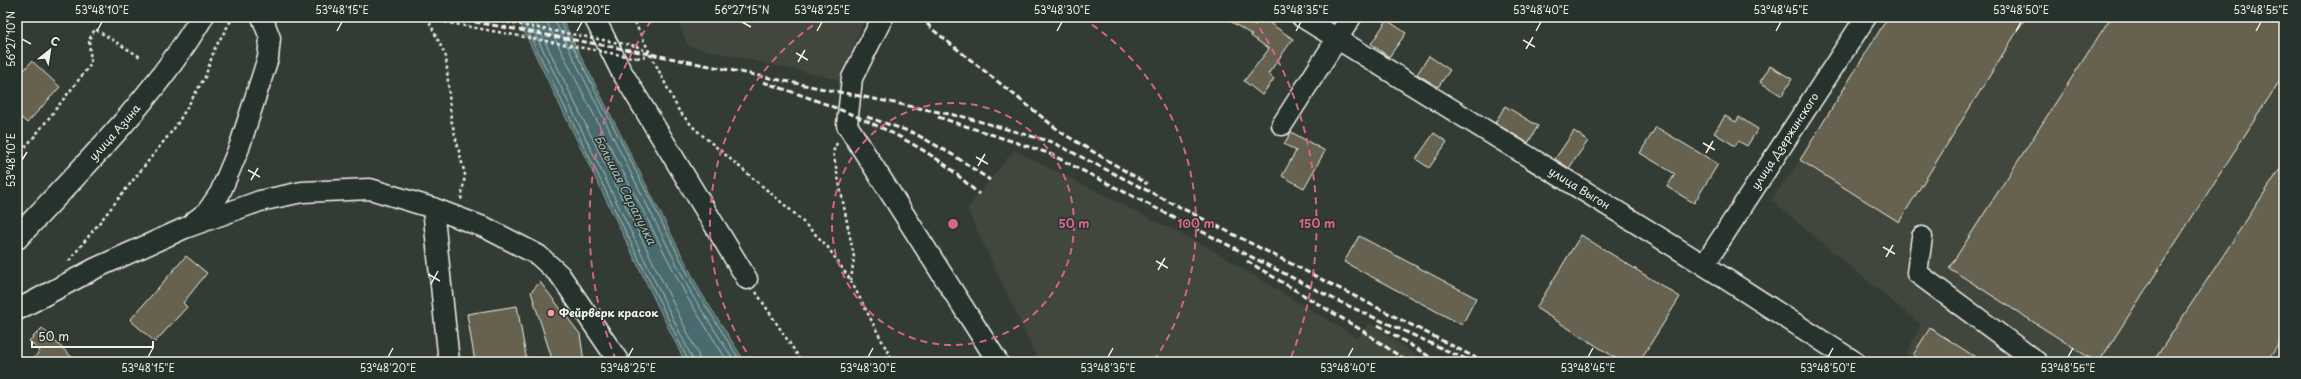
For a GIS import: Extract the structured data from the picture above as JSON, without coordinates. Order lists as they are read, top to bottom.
{
  "streets": {
    "main road": ["улица Азина"],
    "street": ["улица Дзержинского", "улица Выгон"]
  },
  "crossings": [
    ["улица Дзержинского", "улица Выгон"]
  ],
  "water": ["Большая Сарапулка"],
  "places": ["Фейрверк красок"],
  "scale_bar": "50 m",
  "north": "top right",
  "coordinates": [
    "53°48'10\"E",
    "53°48'15\"E",
    "53°48'20\"E",
    "56°27'15\"N",
    "53°48'25\"E",
    "53°48'30\"E",
    "53°48'35\"E",
    "53°48'40\"E",
    "53°48'45\"E",
    "53°48'50\"E",
    "53°48'55\"E",
    "56°27'10\"N"
  ],
  "rings": ["50 m", "100 m", "150 m"]
}
